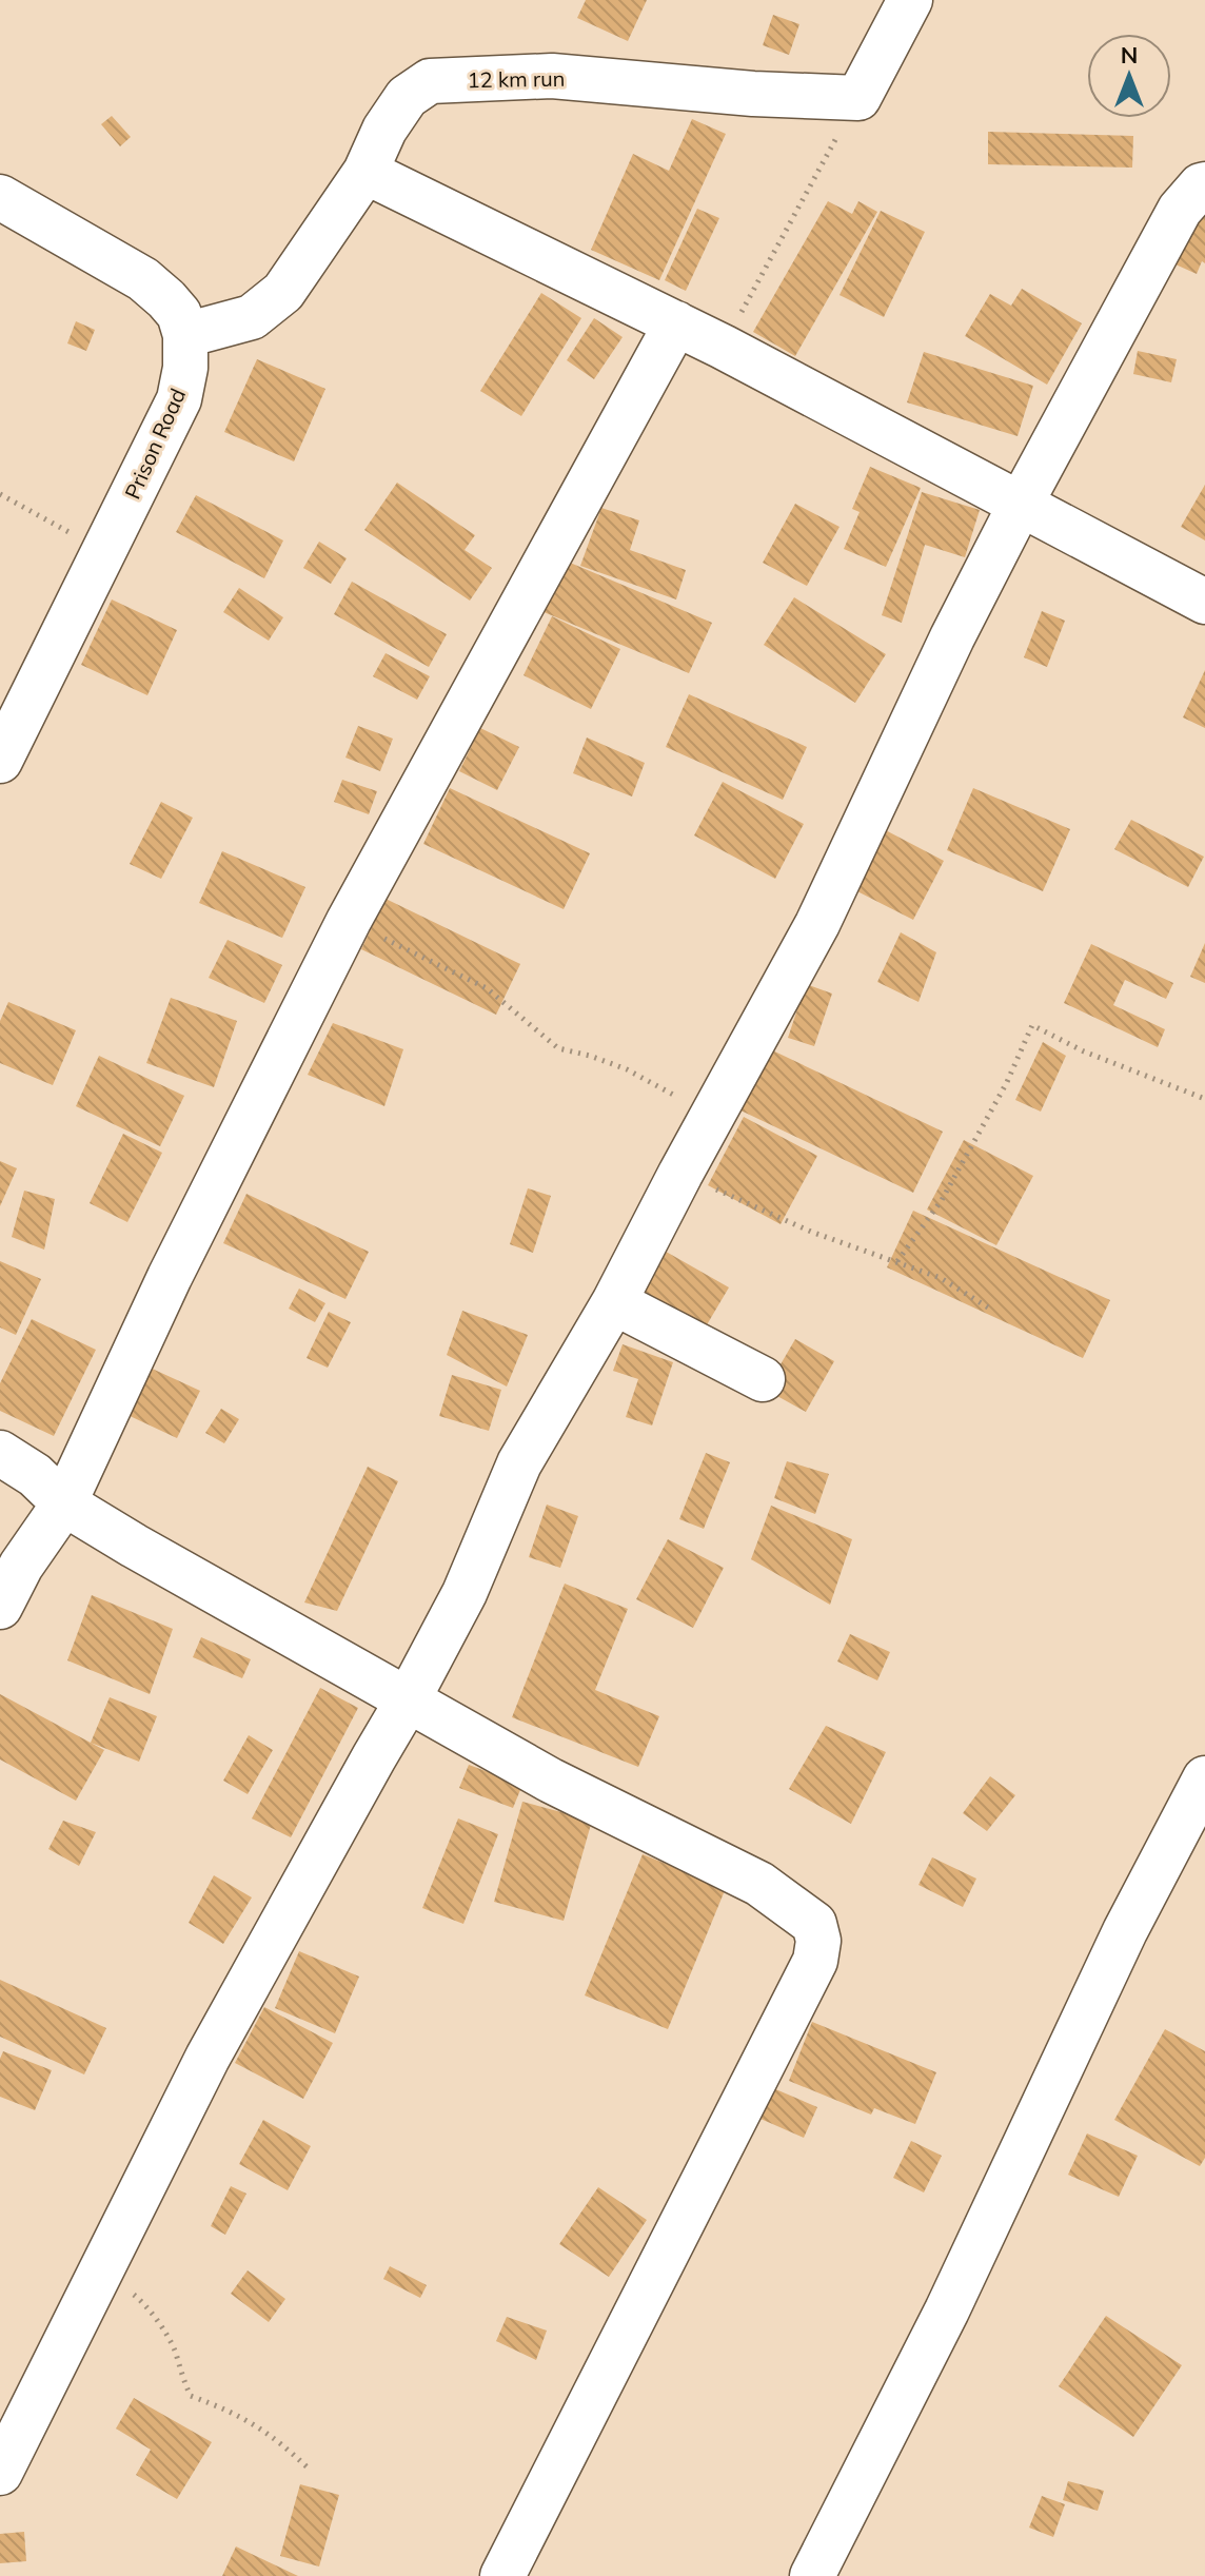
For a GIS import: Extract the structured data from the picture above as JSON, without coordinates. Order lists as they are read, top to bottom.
{
  "streets": {
    "street": ["12 km run", "Prison Road"]
  },
  "crossings": [
    ["12 km run", "Prison Road"]
  ],
  "north": "top"
}
